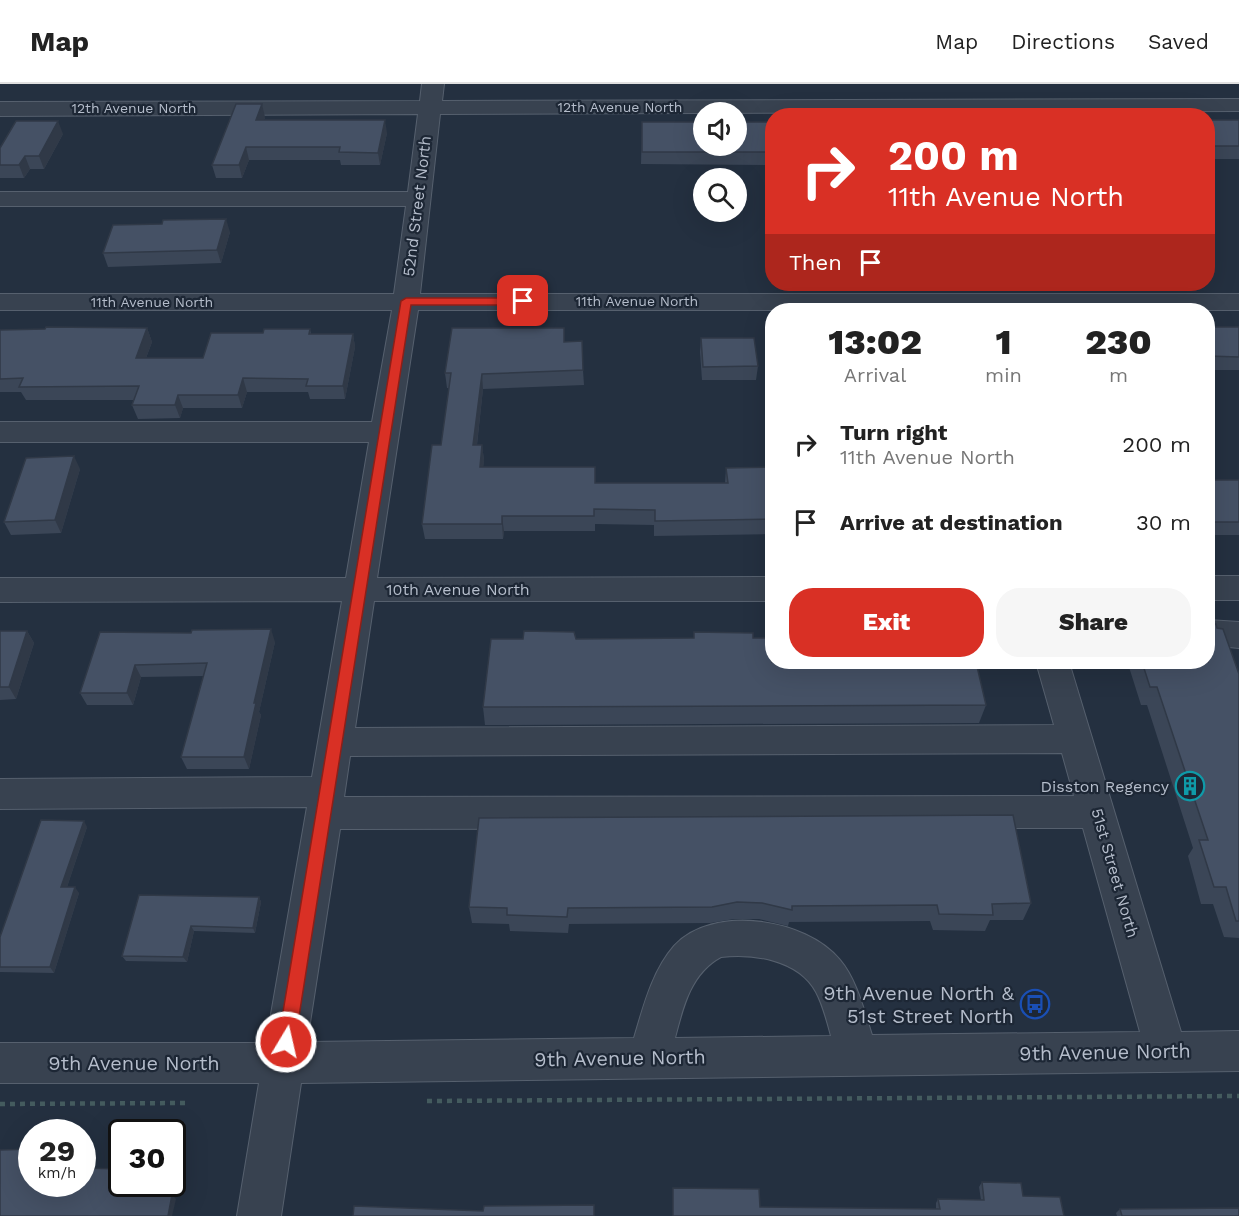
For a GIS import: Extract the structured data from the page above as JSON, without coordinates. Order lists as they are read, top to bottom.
{
  "streets": {
    "street": [
      "12th Avenue North",
      "52nd Street North",
      "11th Avenue North",
      "10th Avenue North",
      "51st Street North",
      "9th Avenue North"
    ]
  },
  "crossings": [
    ["12th Avenue North", "52nd Street North"],
    ["52nd Street North", "11th Avenue North"],
    ["52nd Street North", "10th Avenue North"],
    ["52nd Street North", "9th Avenue North"],
    ["51st Street North", "9th Avenue North"]
  ],
  "places": {
    "building": ["Disston Regency"],
    "bus stop": ["9th Avenue North & 51st Street North"]
  },
  "page": {
    "header": "Map",
    "nav": ["Map", "Directions", "Saved"],
    "turn": ["200 m", "11th Avenue North"],
    "then": "Then",
    "eta": [
      "13:02",
      "Arrival",
      "1",
      "min",
      "230",
      "m"
    ],
    "list": [
      {
        "name": "Turn right",
        "note": "11th Avenue North",
        "value": "200 m"
      },
      {
        "name": "Arrive at destination",
        "value": "30 m"
      }
    ],
    "buttons": ["Exit", "Share"],
    "speed": "29 km/h",
    "limit": "30"
  }
}
